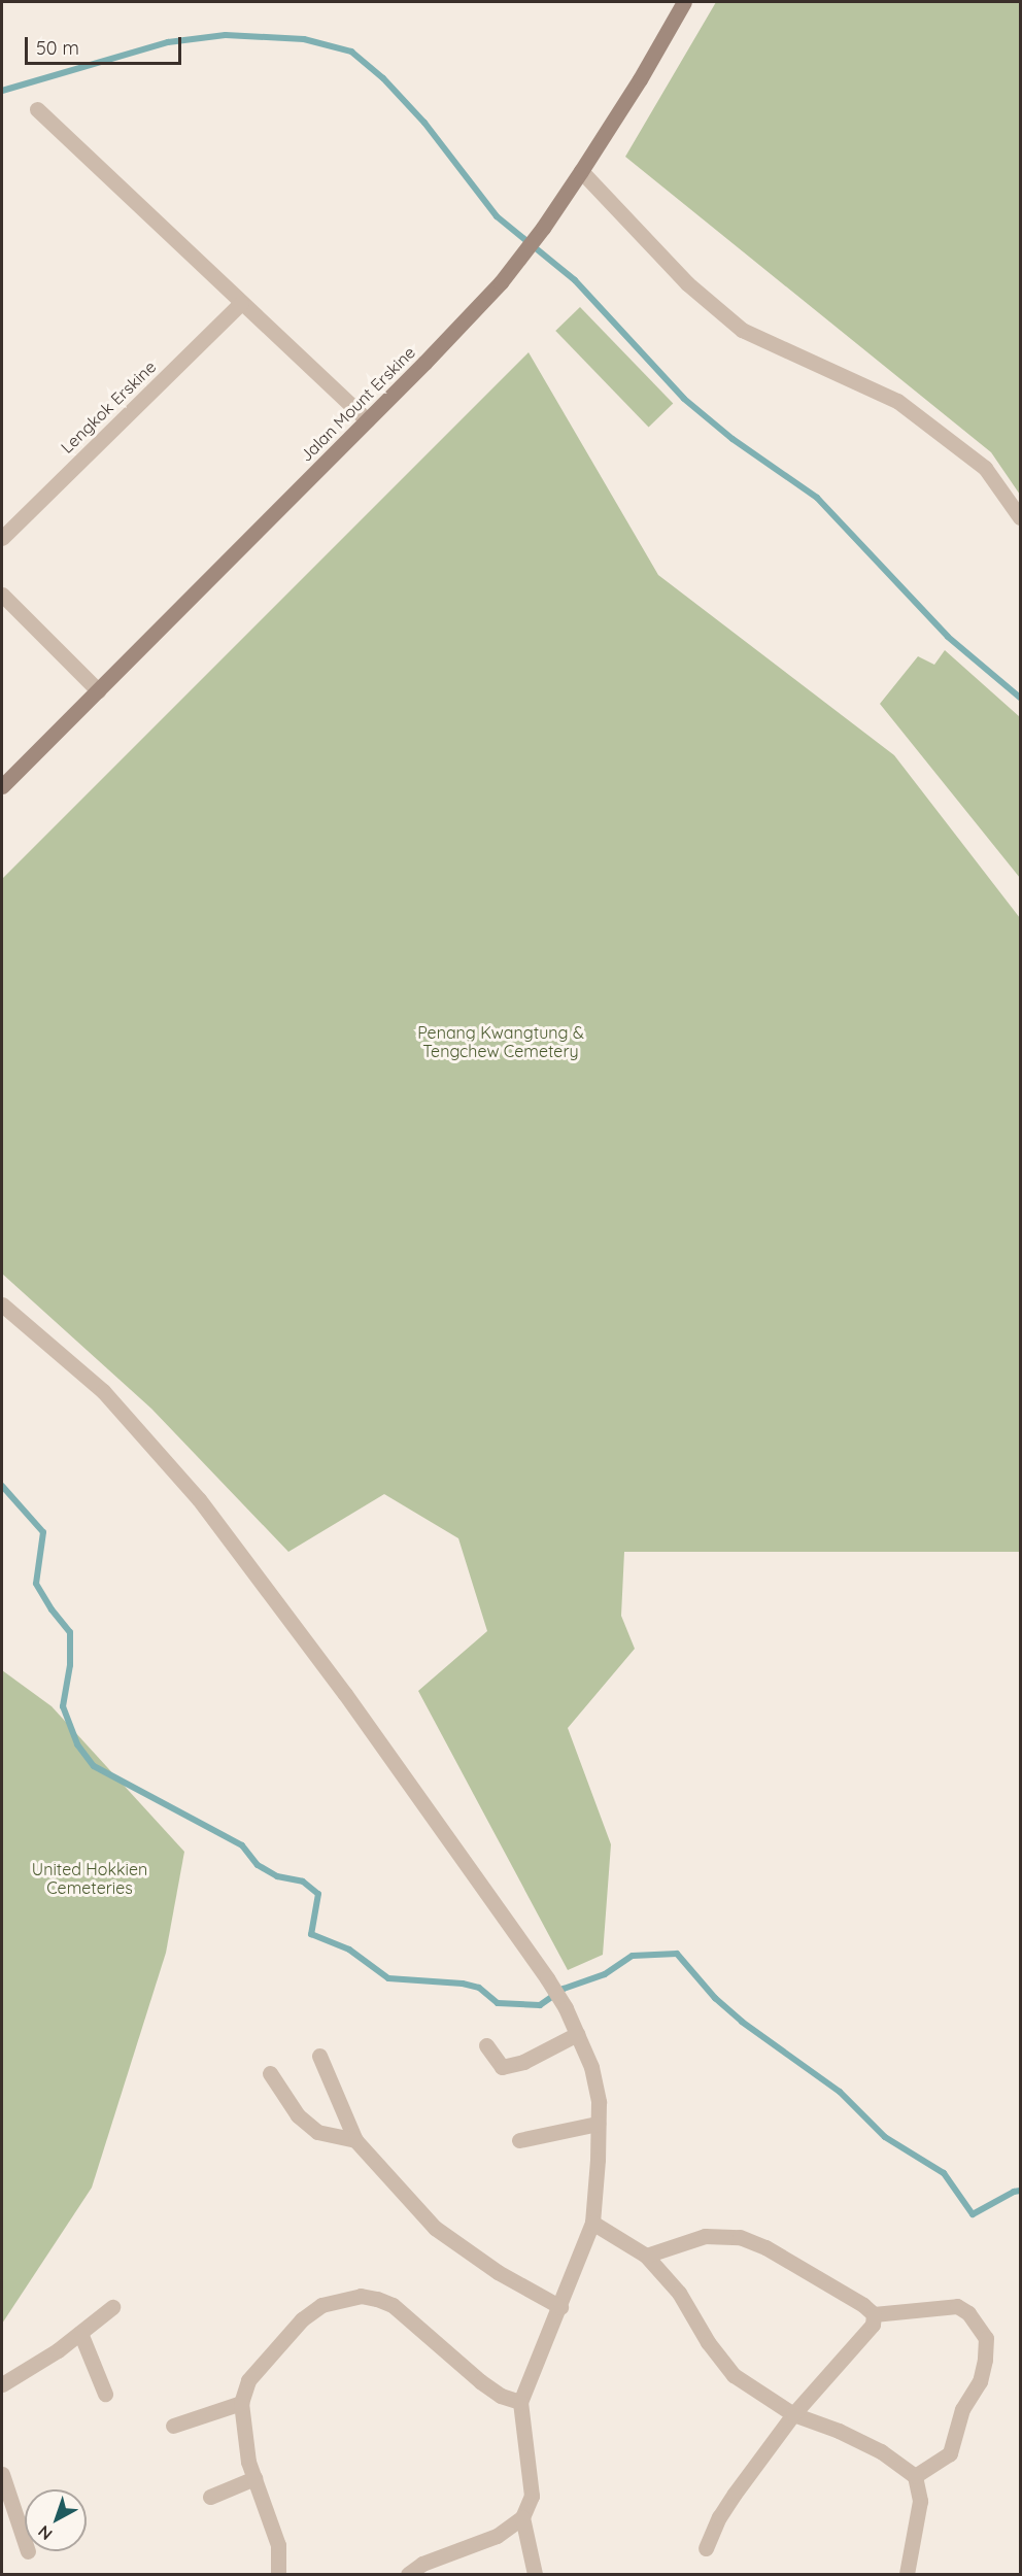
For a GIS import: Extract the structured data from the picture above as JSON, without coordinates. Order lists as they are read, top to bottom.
{
  "streets": {
    "main road": ["Jalan Mount Erskine"],
    "street": ["Lengkok Erskine"]
  },
  "parks": ["Penang Kwangtung & Tengchew Cemetery", "United Hokkien Cemeteries"],
  "scale_bar": "50 m",
  "north": "bottom left"
}
